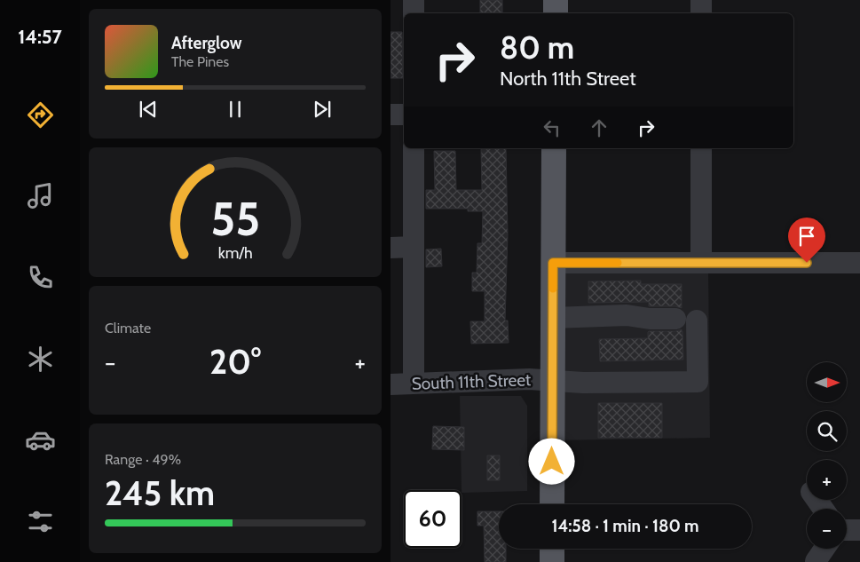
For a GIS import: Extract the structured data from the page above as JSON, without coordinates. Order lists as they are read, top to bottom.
{
  "streets": {
    "street": ["South 11th Street"]
  },
  "north": "right",
  "page": {
    "tabs": "14:57",
    "turn": ["80 m", "North 11th Street"],
    "song": ["Afterglow", "The Pines"],
    "tile": [
      "Climate",
      ["Range · 49%", "245 km"]
    ],
    "heat": ["−", "20°", "+"],
    "map_buttons": ["+", "−"],
    "limit": "60",
    "trip": "14:58 · 1 min · 180 m",
    "gauge": ["55", "km/h"]
  }
}
